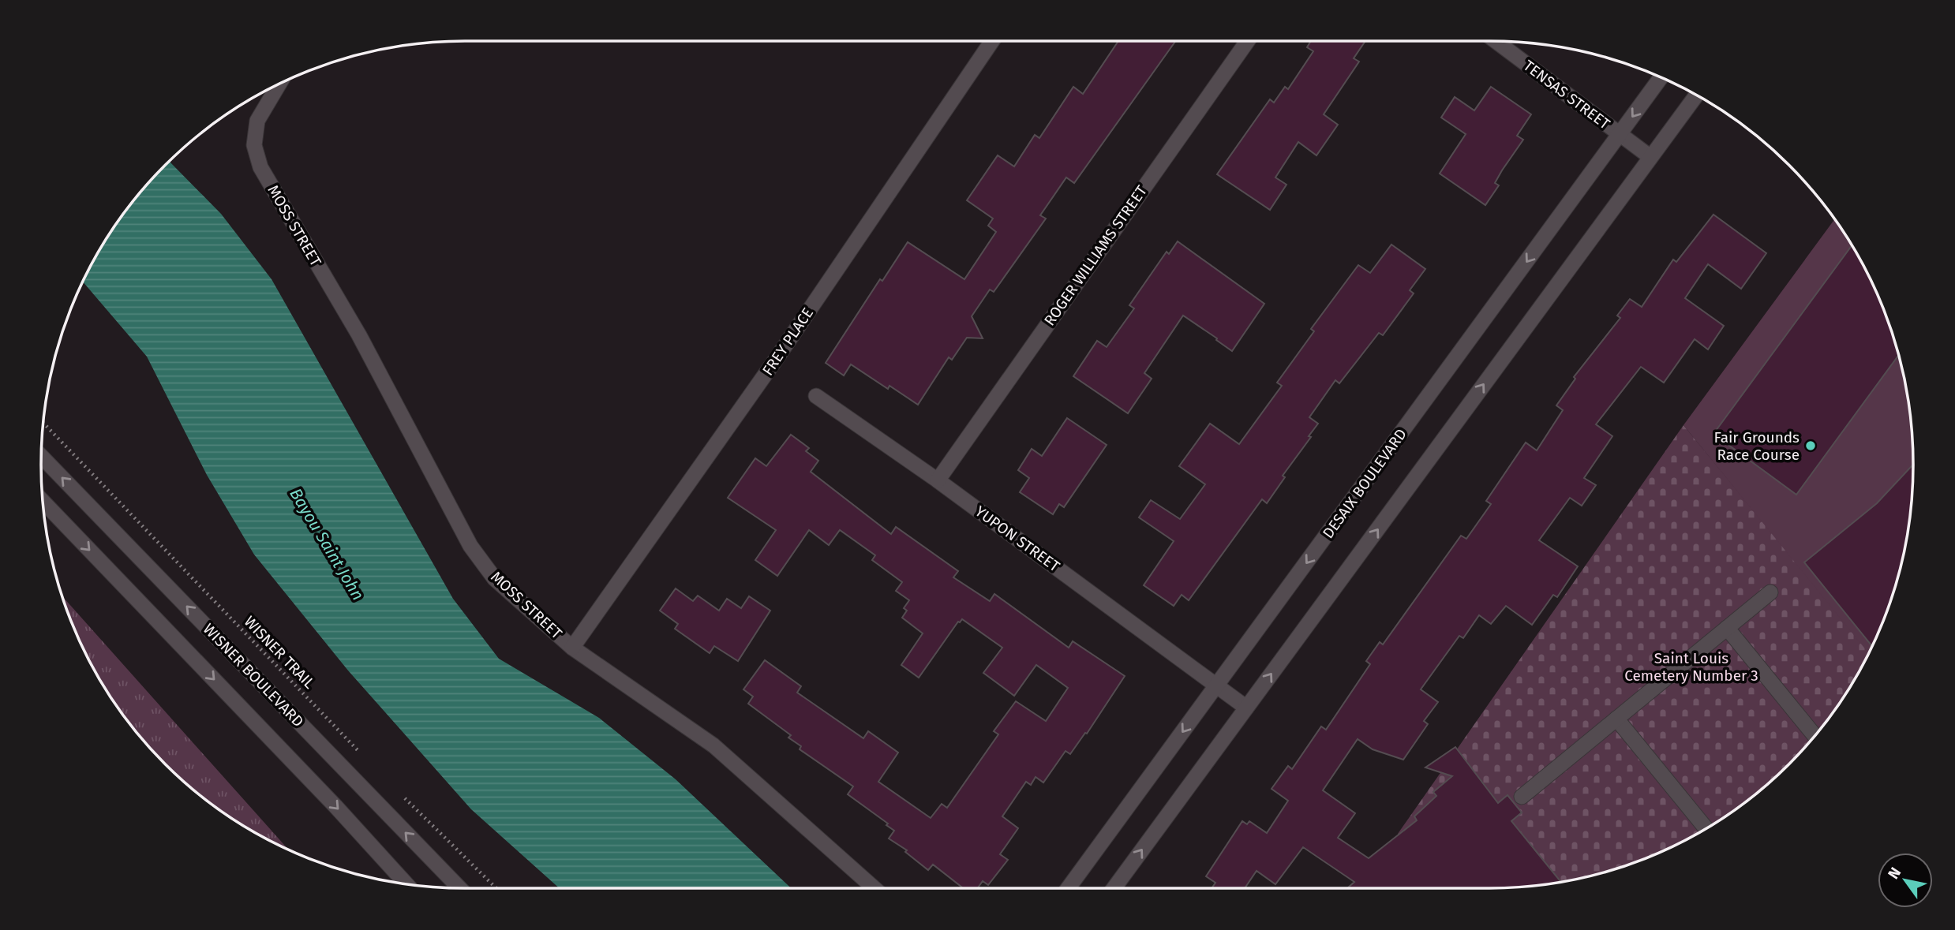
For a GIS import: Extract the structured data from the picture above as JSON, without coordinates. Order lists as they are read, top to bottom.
{
  "streets": {
    "street": [
      "TENSAS STREET",
      "MOSS STREET",
      "ROGER WILLIAMS STREET",
      "FREY PLACE",
      "DESAIX BOULEVARD",
      "YUPON STREET",
      "WISNER BOULEVARD"
    ],
    "path": ["WISNER TRAIL"]
  },
  "crossings": [
    ["TENSAS STREET", "DESAIX BOULEVARD"],
    ["MOSS STREET", "FREY PLACE"],
    ["ROGER WILLIAMS STREET", "YUPON STREET"],
    ["DESAIX BOULEVARD", "YUPON STREET"]
  ],
  "water": ["Bayou Saint John"],
  "parks": ["Saint Louis Cemetery Number 3"],
  "places": ["Fair Grounds Race Course"],
  "north": "top left"
}
